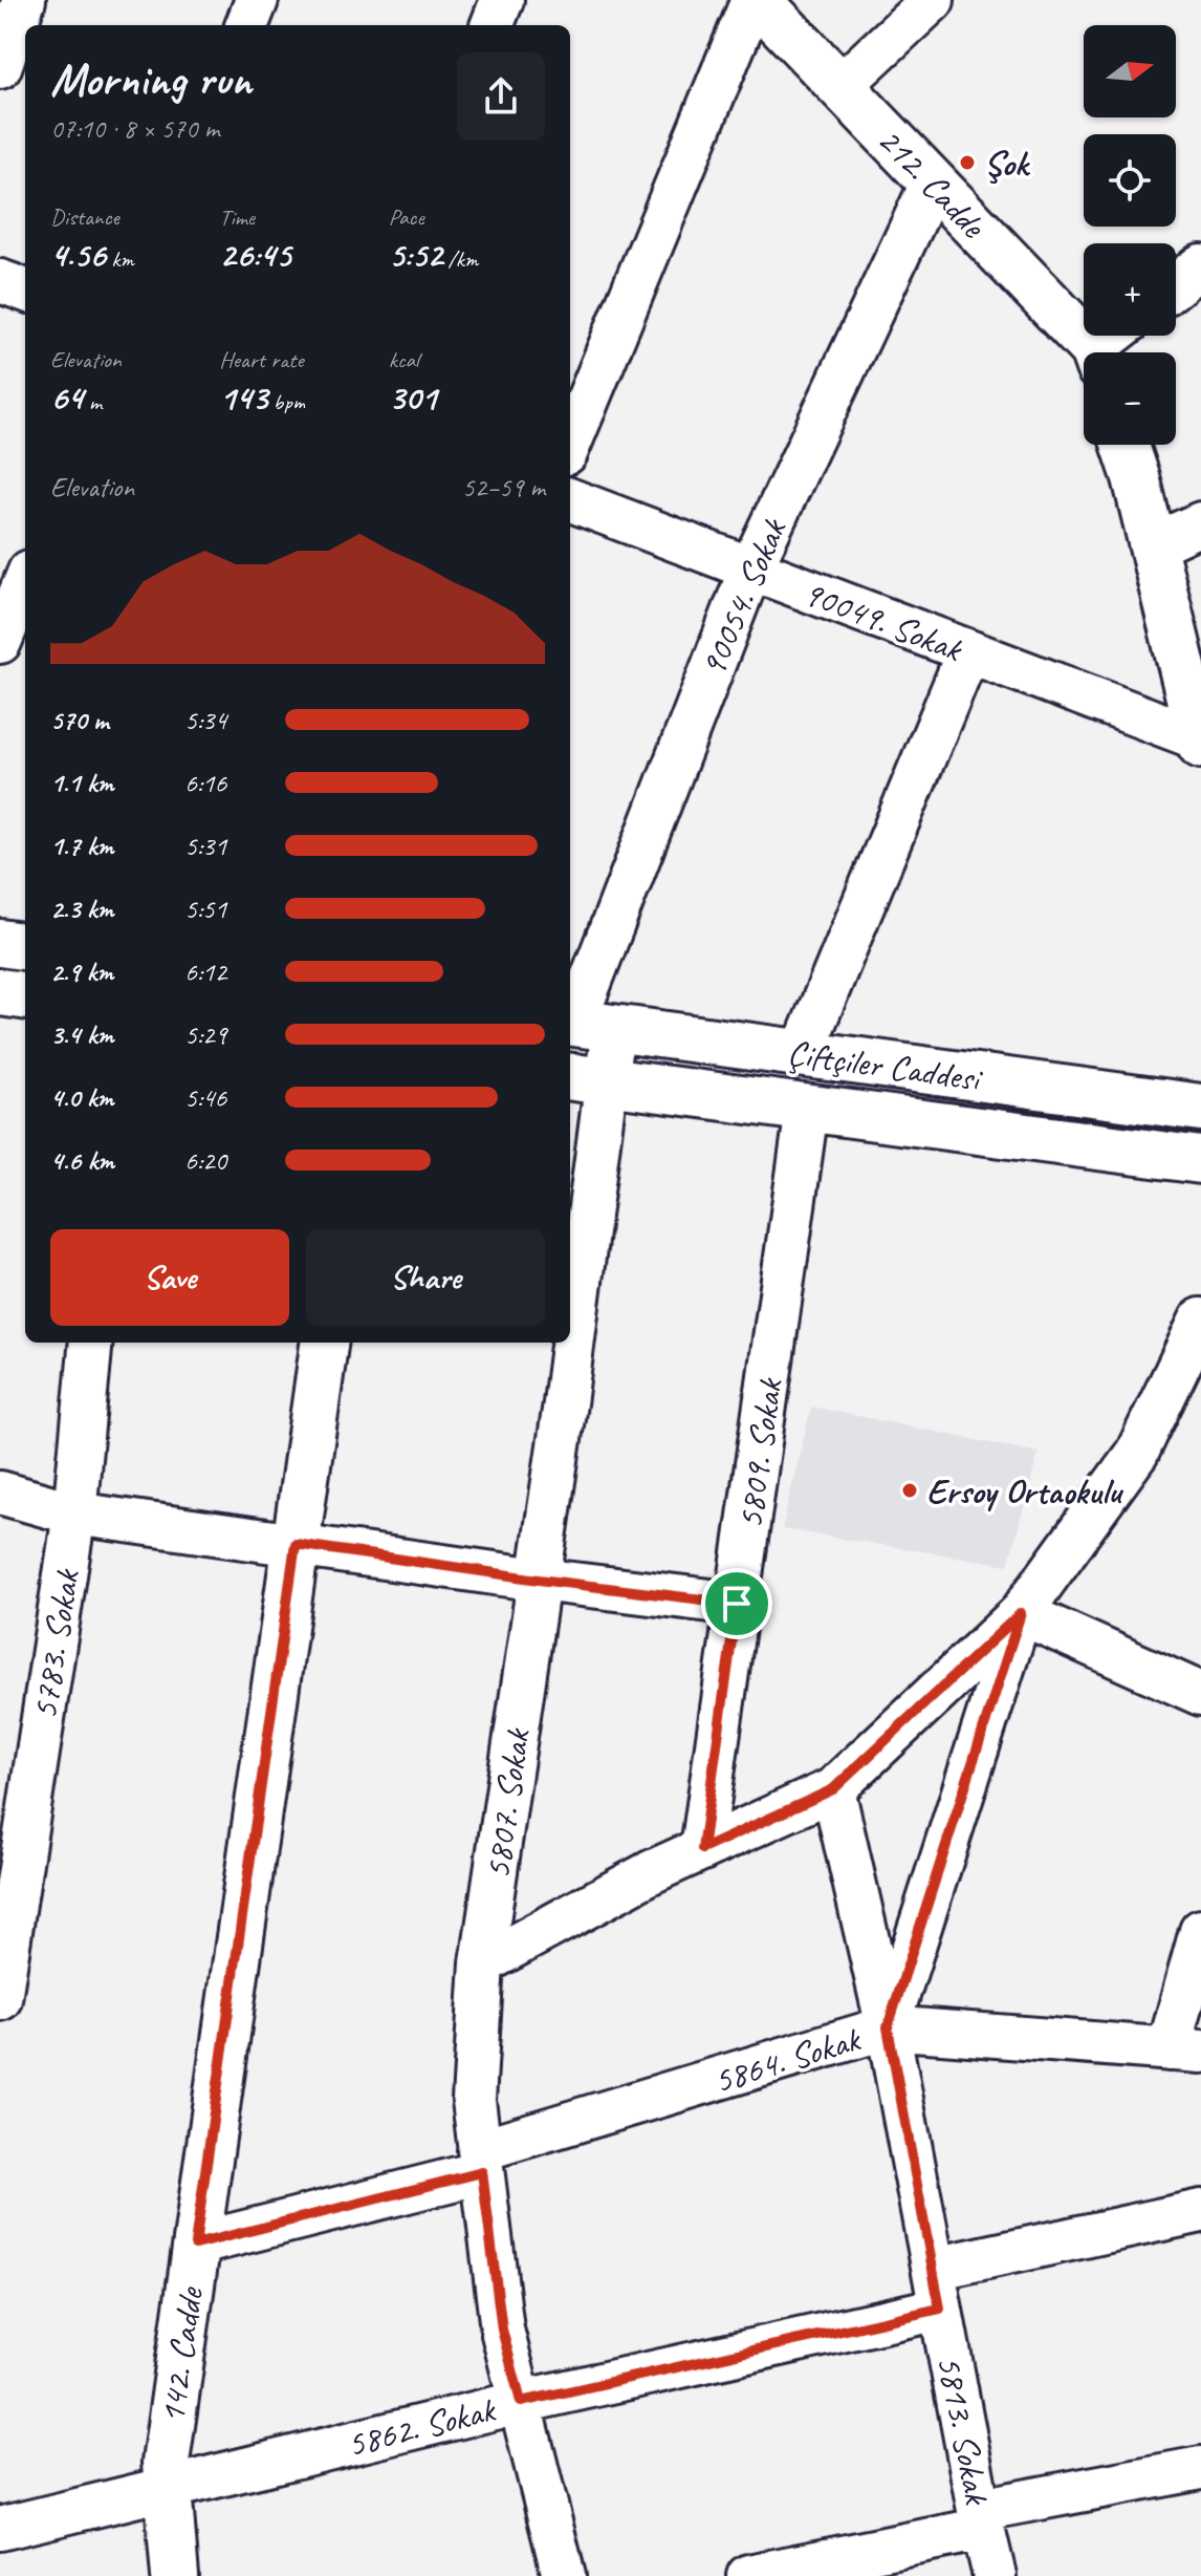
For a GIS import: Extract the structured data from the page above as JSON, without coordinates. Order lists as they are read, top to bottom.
{
  "streets": {
    "street": [
      "212. Cadde",
      "90054. Sokak",
      "90049. Sokak",
      "Çiftçiler Caddesi",
      "5809. Sokak",
      "5783. Sokak",
      "5807. Sokak",
      "5864. Sokak",
      "142. Cadde",
      "5862. Sokak",
      "5813. Sokak"
    ]
  },
  "crossings": [
    ["212. Cadde", "90054. Sokak"],
    ["90054. Sokak", "90049. Sokak"],
    ["90054. Sokak", "Çiftçiler Caddesi"],
    ["90054. Sokak", "5807. Sokak"],
    ["Çiftçiler Caddesi", "5809. Sokak"],
    ["Çiftçiler Caddesi", "5807. Sokak"],
    ["5807. Sokak", "5864. Sokak"],
    ["5807. Sokak", "5862. Sokak"],
    ["5864. Sokak", "142. Cadde"],
    ["5864. Sokak", "5813. Sokak"],
    ["142. Cadde", "5862. Sokak"],
    ["5862. Sokak", "5813. Sokak"]
  ],
  "places": ["Şok", "Ersoy Ortaokulu"],
  "north": "right",
  "page": {
    "map_buttons": ["+", "−"],
    "heading": ["Morning run", "07:10 · 8 × 570 m"],
    "stats": [
      ["Distance", "4.56 km"],
      ["Time", "26:45"],
      ["Pace", "5:52 /km"],
      ["Elevation", "64 m"],
      ["Heart rate", "143 bpm"],
      ["kcal", "301"]
    ],
    "chart": ["Elevation", "52–59 m"],
    "list": [
      {
        "name": "570 m",
        "note": "5:34"
      },
      {
        "name": "1.1 km",
        "note": "6:16"
      },
      {
        "name": "1.7 km",
        "note": "5:31"
      },
      {
        "name": "2.3 km",
        "note": "5:51"
      },
      {
        "name": "2.9 km",
        "note": "6:12"
      },
      {
        "name": "3.4 km",
        "note": "5:29"
      },
      {
        "name": "4.0 km",
        "note": "5:46"
      },
      {
        "name": "4.6 km",
        "note": "6:20"
      }
    ],
    "buttons": ["Save", "Share"]
  }
}
